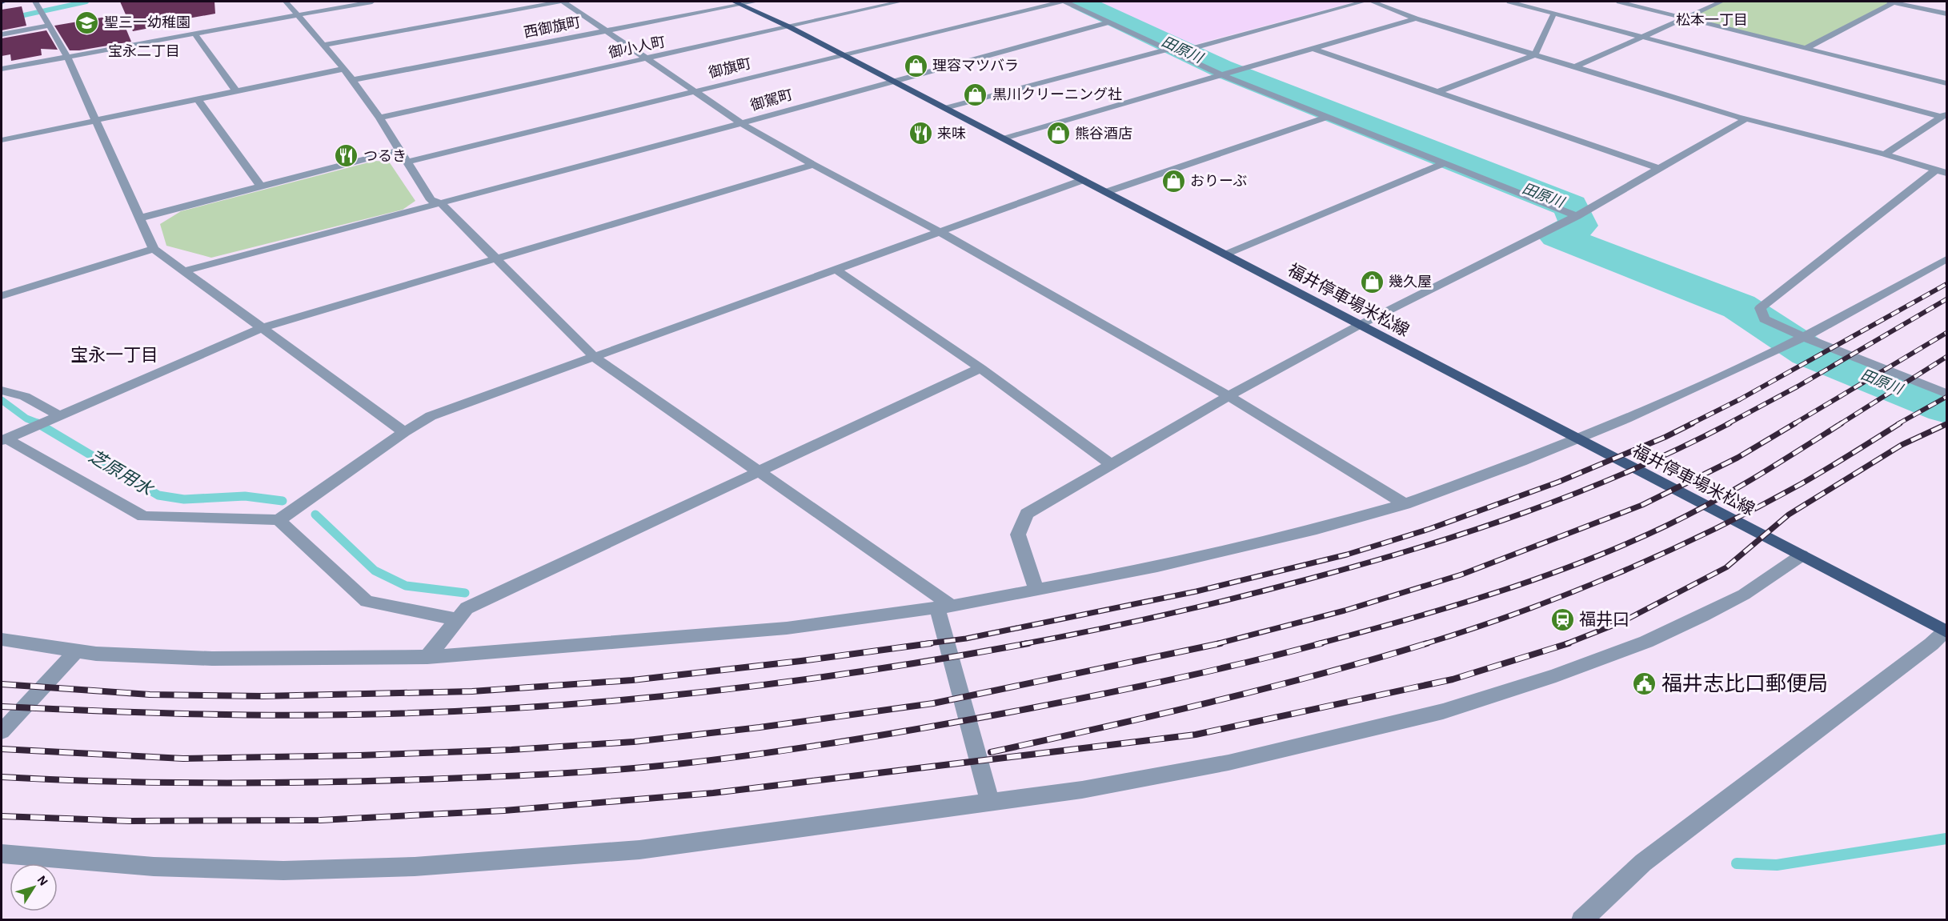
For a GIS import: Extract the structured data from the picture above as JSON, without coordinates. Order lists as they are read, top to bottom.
{
  "streets": {
    "main road": ["福井停車場米松線"],
    "street": [
      "西御旗町",
      "御小人町",
      "御旗町",
      "御駕町"
    ]
  },
  "crossings": [
    ["西御旗町", "福井停車場米松線"],
    ["御小人町", "福井停車場米松線"],
    ["御旗町", "福井停車場米松線"],
    ["御駕町", "福井停車場米松線"]
  ],
  "districts": ["松本一丁目", "宝永二丁目", "宝永一丁目"],
  "water": ["田原川", "芝原用水"],
  "places": {
    "school or university": ["聖三一幼稚園"],
    "shop": [
      "理容マツバラ",
      "黒川クリーニング社",
      "熊谷酒店",
      "おりーぶ",
      "幾久屋"
    ],
    "restaurant": ["来味", "つるき"],
    "station": ["福井口"],
    "public building": ["福井志比口郵便局"]
  },
  "north": "top right"
}
